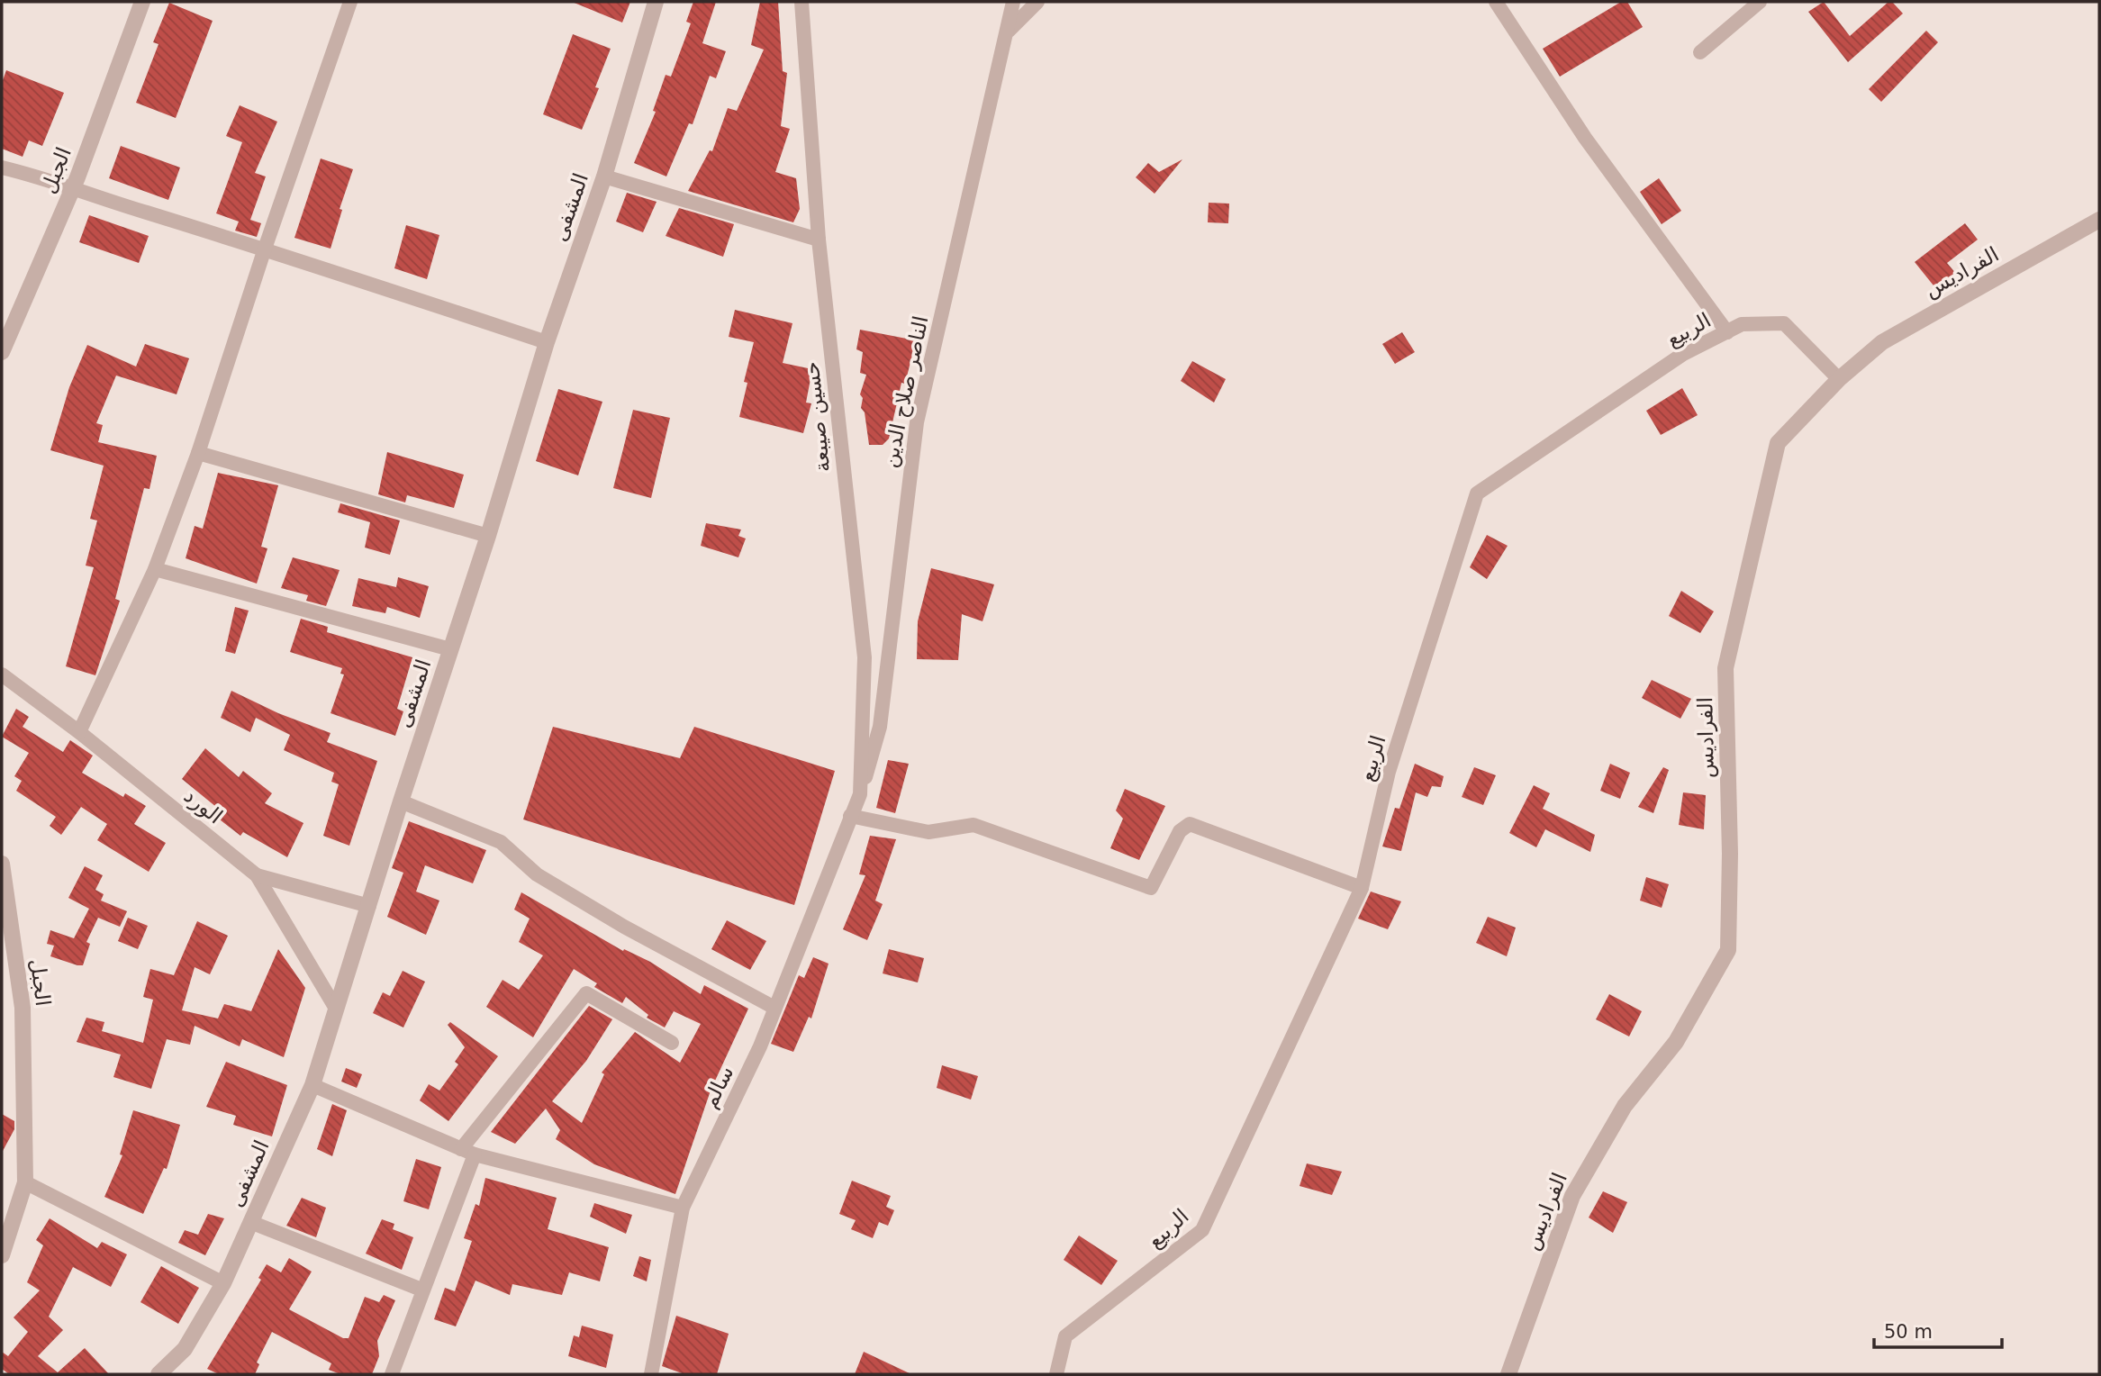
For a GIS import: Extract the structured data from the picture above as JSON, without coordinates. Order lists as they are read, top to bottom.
{
  "streets": {
    "street": [
      "الجبل",
      "المشفى",
      "الفراديس",
      "الربيع",
      "الناصر صلاح الدين",
      "حسين صيبعة",
      "الورد",
      "سالم"
    ]
  },
  "crossings": [
    ["المشفى", "الورد"],
    ["الفراديس", "الربيع"],
    ["الناصر صلاح الدين", "حسين صيبعة"],
    ["حسين صيبعة", "سالم"]
  ],
  "scale_bar": "50 m"
}
